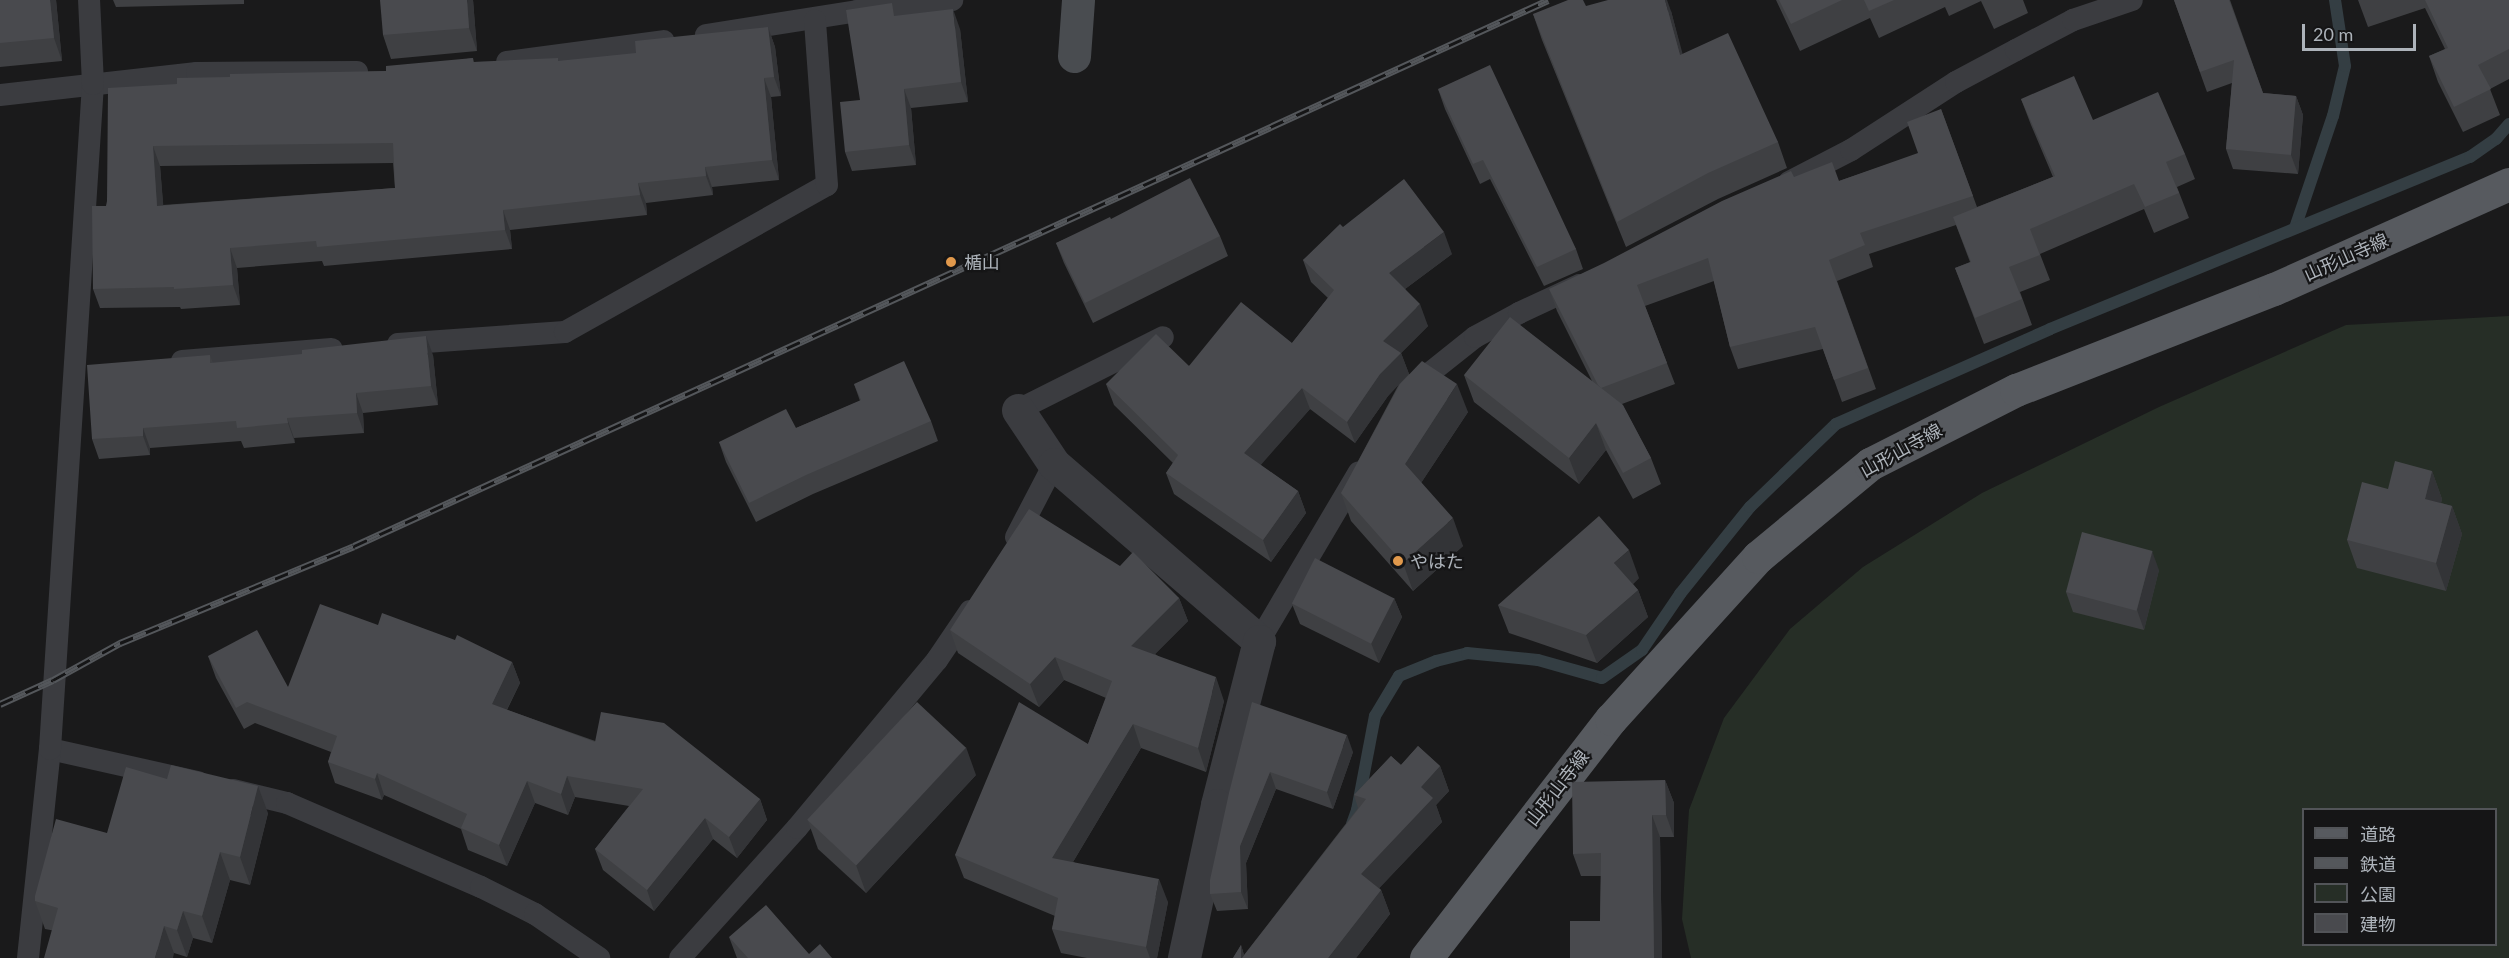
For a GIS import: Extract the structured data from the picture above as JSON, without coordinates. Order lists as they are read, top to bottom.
{
  "streets": {
    "main road": ["山形山寺線"]
  },
  "places": ["楯山", "やはた"],
  "legend": [
    "道路",
    "鉄道",
    "公園",
    "建物"
  ],
  "scale_bar": "20 m"
}
